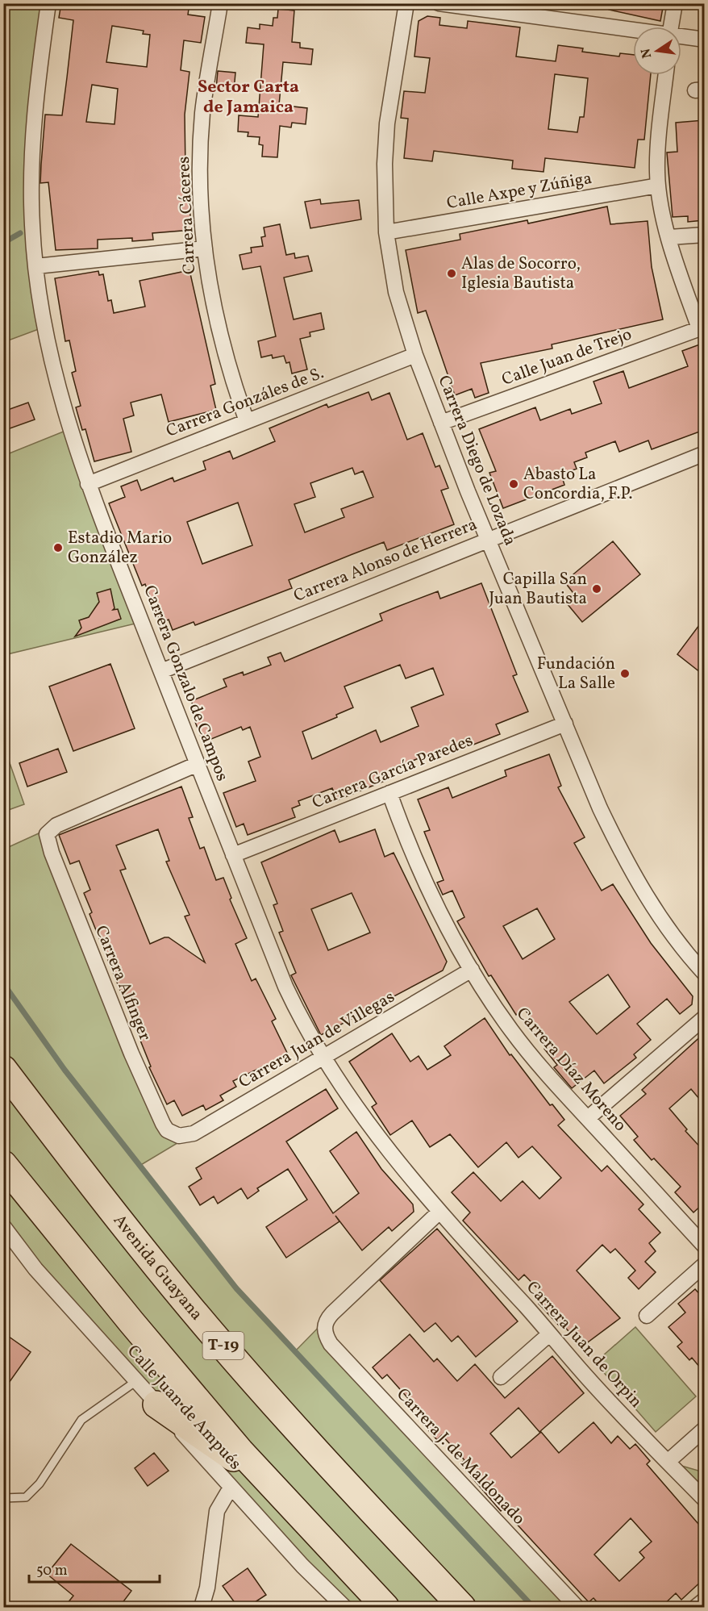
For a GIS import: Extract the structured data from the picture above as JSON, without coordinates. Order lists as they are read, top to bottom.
{
  "streets": {
    "highway": ["Avenida Guayana", "T-19"],
    "street": [
      "Calle Axpe y Zúñiga",
      "Carrera Cáceres",
      "Calle Juan de Trejo",
      "Carrera Gonzáles de S.",
      "Carrera Diego de Lozada",
      "Carrera Alonso de Herrera",
      "Carrera Gonzalo de Campos",
      "Carrera García Paredes",
      "Carrera Alfinger",
      "Carrera Juan de Villegas",
      "Carrera Díaz Moreno",
      "Carrera Juan de Orpin",
      "Calle Juan de Ampués",
      "Carrera J. de Maldonado"
    ]
  },
  "crossings": [
    ["Calle Axpe y Zúñiga", "Carrera Diego de Lozada"],
    ["Carrera Cáceres", "Carrera Gonzáles de S."],
    ["Calle Juan de Trejo", "Carrera Diego de Lozada"],
    ["Carrera Gonzáles de S.", "Carrera Diego de Lozada"],
    ["Carrera Gonzáles de S.", "Carrera Gonzalo de Campos"],
    ["Carrera Diego de Lozada", "Carrera Alonso de Herrera"],
    ["Carrera Diego de Lozada", "Carrera García Paredes"],
    ["Carrera Alonso de Herrera", "Carrera Gonzalo de Campos"],
    ["Carrera Gonzalo de Campos", "Carrera García Paredes"],
    ["Carrera Gonzalo de Campos", "Carrera Alfinger"],
    ["Carrera Gonzalo de Campos", "Carrera Juan de Villegas"],
    ["Carrera Gonzalo de Campos", "Carrera Juan de Orpin"],
    ["Carrera Gonzalo de Campos", "Carrera J. de Maldonado"],
    ["Carrera García Paredes", "Carrera Díaz Moreno"],
    ["Carrera Alfinger", "Carrera Juan de Villegas"],
    ["Carrera Juan de Villegas", "Carrera Díaz Moreno"],
    ["Carrera Juan de Orpin", "Carrera J. de Maldonado"]
  ],
  "districts": ["Sector Carta de Jamaica"],
  "places": [
    "Alas de Socorro, Iglesia Bautista",
    "Abasto La Concordia, F.P.",
    "Estadio Mario González",
    "Capilla San Juan Bautista",
    "Fundación La Salle"
  ],
  "scale_bar": "50 m",
  "north": "left"
}
